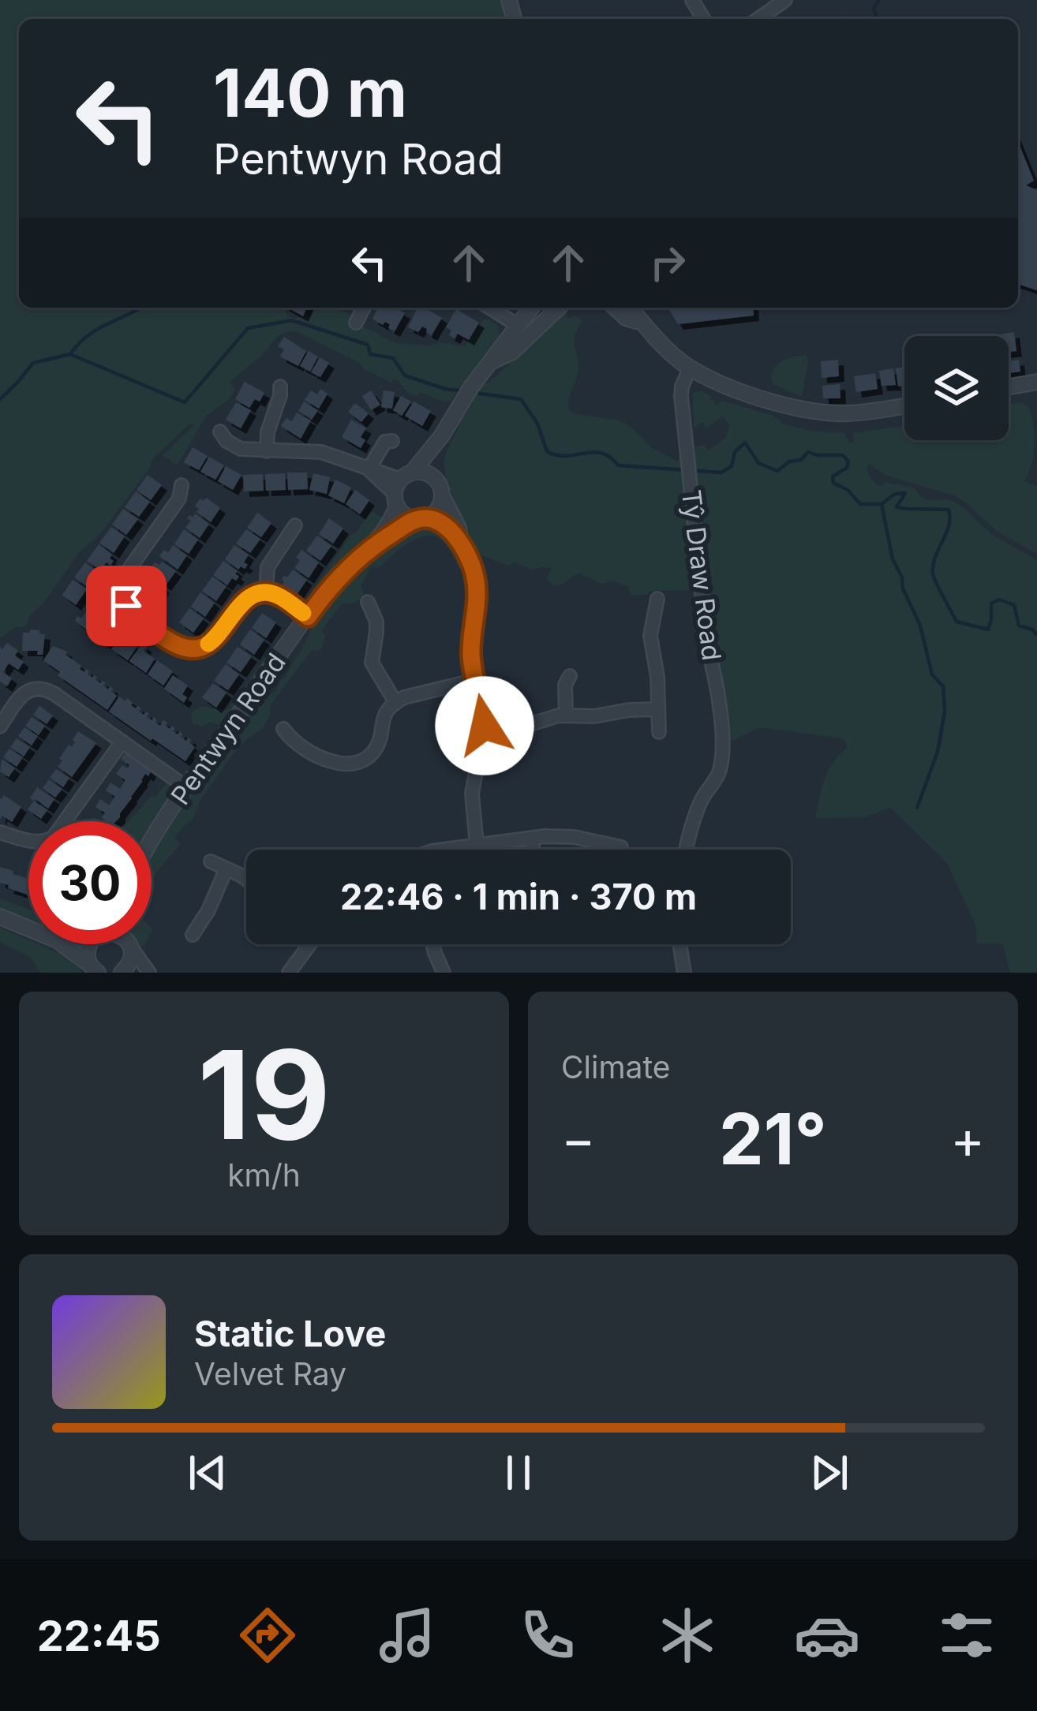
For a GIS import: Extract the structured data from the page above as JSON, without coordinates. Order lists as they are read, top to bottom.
{
  "streets": {
    "street": ["Tŷ Draw Road", "Pentwyn Road"]
  },
  "page": {
    "turn": ["140 m", "Pentwyn Road"],
    "limit": "30",
    "trip": "22:46 · 1 min · 370 m",
    "tile": [
      ["19", "km/h"],
      "Climate"
    ],
    "heat": ["−", "21°", "+"],
    "song": ["Static Love", "Velvet Ray"],
    "tabs": "22:45"
  }
}
